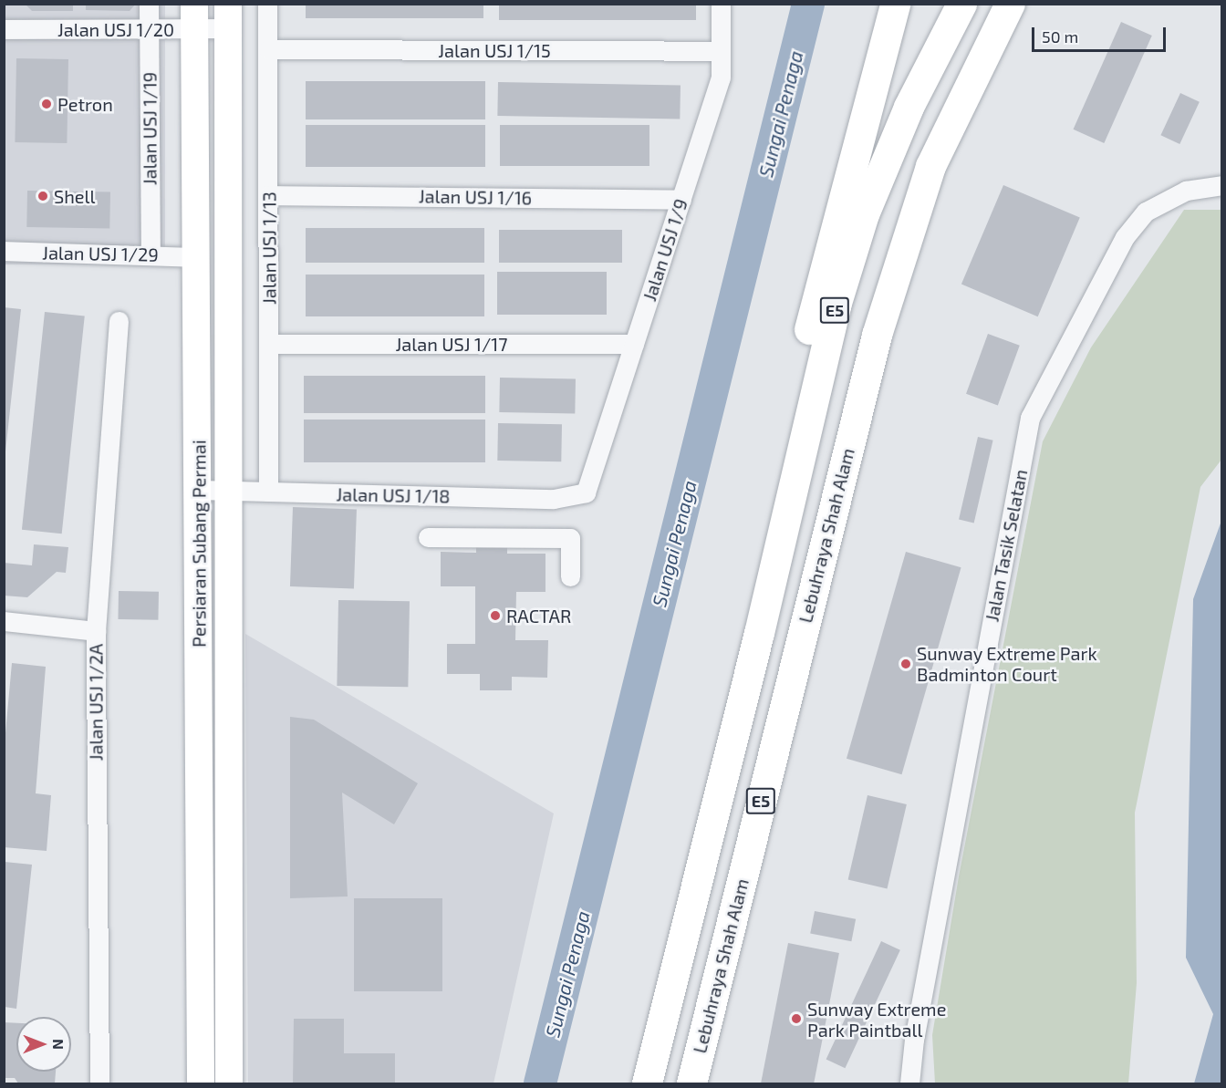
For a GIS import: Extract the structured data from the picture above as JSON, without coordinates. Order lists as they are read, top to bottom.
{
  "streets": {
    "highway": ["E5", "Lebuhraya Shah Alam"],
    "main road": ["Persiaran Subang Permai"],
    "street": [
      "Jalan USJ 1/20",
      "Jalan USJ 1/15",
      "Jalan USJ 1/19",
      "Jalan USJ 1/16",
      "Jalan USJ 1/13",
      "Jalan USJ 1/9",
      "Jalan USJ 1/29",
      "Jalan USJ 1/17",
      "Jalan USJ 1/18",
      "Jalan Tasik Selatan",
      "Jalan USJ 1/2A"
    ]
  },
  "crossings": [
    ["Jalan USJ 1/20", "Jalan USJ 1/19"],
    ["Jalan USJ 1/20", "Persiaran Subang Permai"],
    ["Jalan USJ 1/15", "Jalan USJ 1/13"],
    ["Jalan USJ 1/15", "Jalan USJ 1/9"],
    ["Jalan USJ 1/19", "Jalan USJ 1/29"],
    ["Jalan USJ 1/16", "Jalan USJ 1/13"],
    ["Jalan USJ 1/16", "Jalan USJ 1/9"],
    ["Jalan USJ 1/13", "Jalan USJ 1/17"],
    ["Jalan USJ 1/13", "Jalan USJ 1/18"],
    ["Jalan USJ 1/9", "Jalan USJ 1/17"],
    ["Jalan USJ 1/9", "Jalan USJ 1/18"],
    ["Jalan USJ 1/29", "Persiaran Subang Permai"],
    ["Jalan USJ 1/18", "Persiaran Subang Permai"]
  ],
  "water": ["Sungai Penaga"],
  "places": [
    "Petron",
    "Shell",
    "RACTAR",
    "Sunway Extreme Park Badminton Court",
    "Sunway Extreme Park Paintball"
  ],
  "scale_bar": "50 m",
  "north": "right"
}
